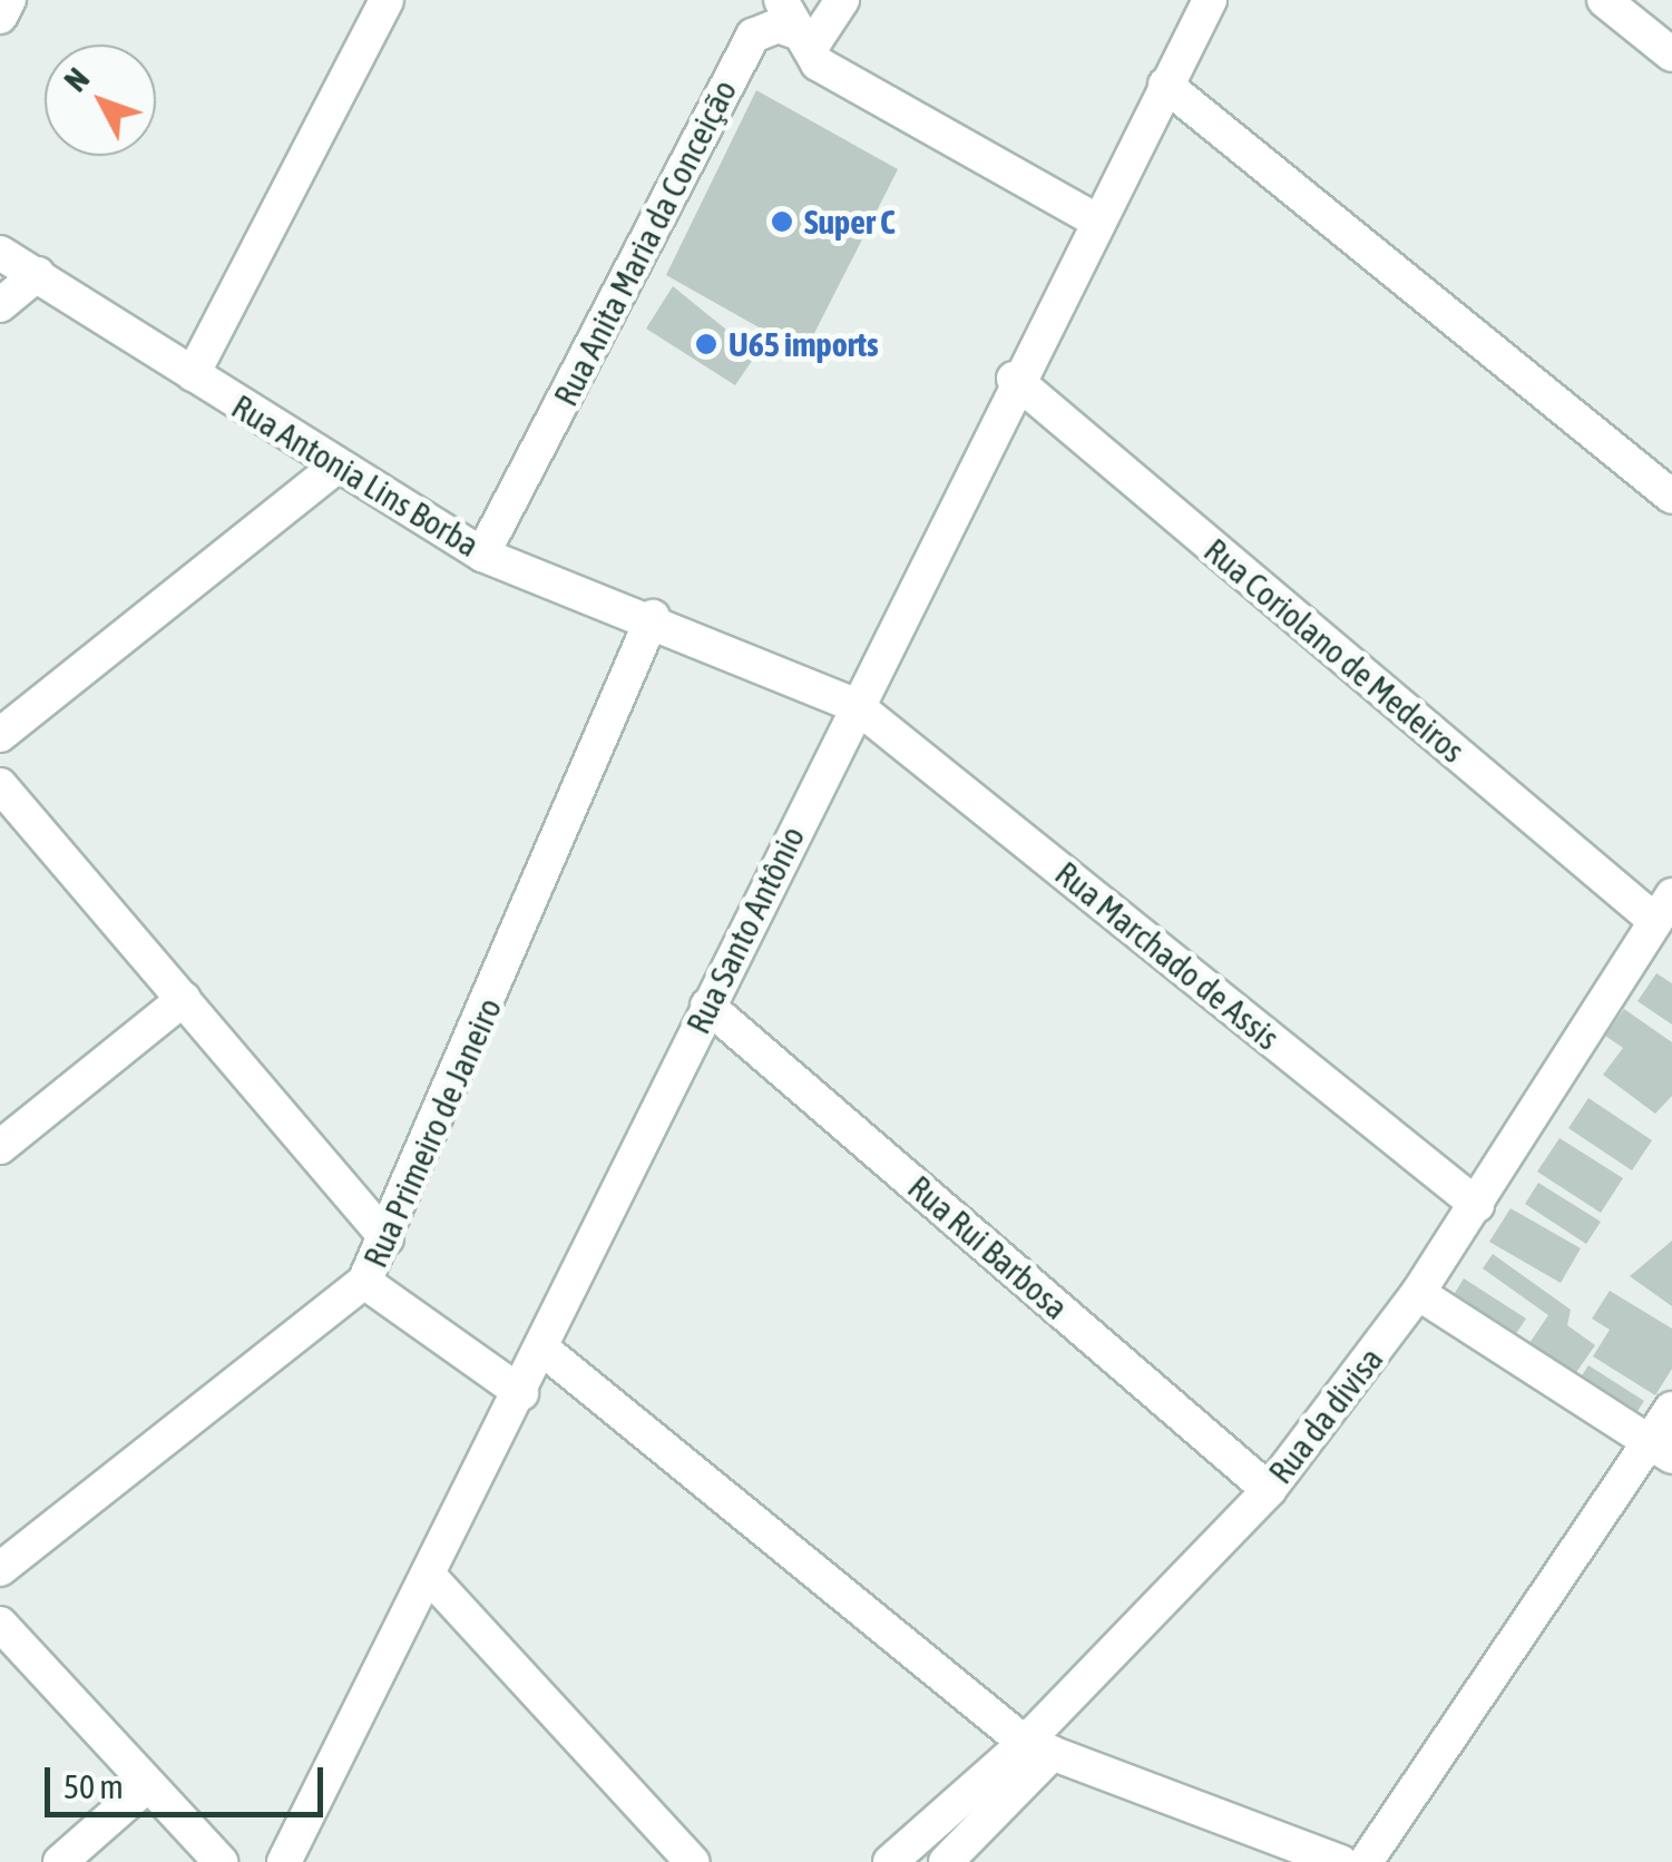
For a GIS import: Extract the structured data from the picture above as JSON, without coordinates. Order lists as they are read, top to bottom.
{
  "streets": {
    "street": [
      "Rua Anita Maria da Conceição",
      "Rua Antonia Lins Borba",
      "Rua Coriolano de Medeiros",
      "Rua Santo Antônio",
      "Rua Marchado de Assis",
      "Rua Primeiro de Janeiro",
      "Rua Rui Barbosa",
      "Rua da divisa"
    ]
  },
  "crossings": [
    ["Rua Anita Maria da Conceição", "Rua Antonia Lins Borba"],
    ["Rua Antonia Lins Borba", "Rua Santo Antônio"],
    ["Rua Antonia Lins Borba", "Rua Marchado de Assis"],
    ["Rua Antonia Lins Borba", "Rua Primeiro de Janeiro"],
    ["Rua Coriolano de Medeiros", "Rua Santo Antônio"],
    ["Rua Coriolano de Medeiros", "Rua da divisa"],
    ["Rua Santo Antônio", "Rua Marchado de Assis"],
    ["Rua Santo Antônio", "Rua Rui Barbosa"],
    ["Rua Marchado de Assis", "Rua da divisa"],
    ["Rua Rui Barbosa", "Rua da divisa"]
  ],
  "places": ["Super C", "U65 imports"],
  "scale_bar": "50 m",
  "north": "top left"
}
